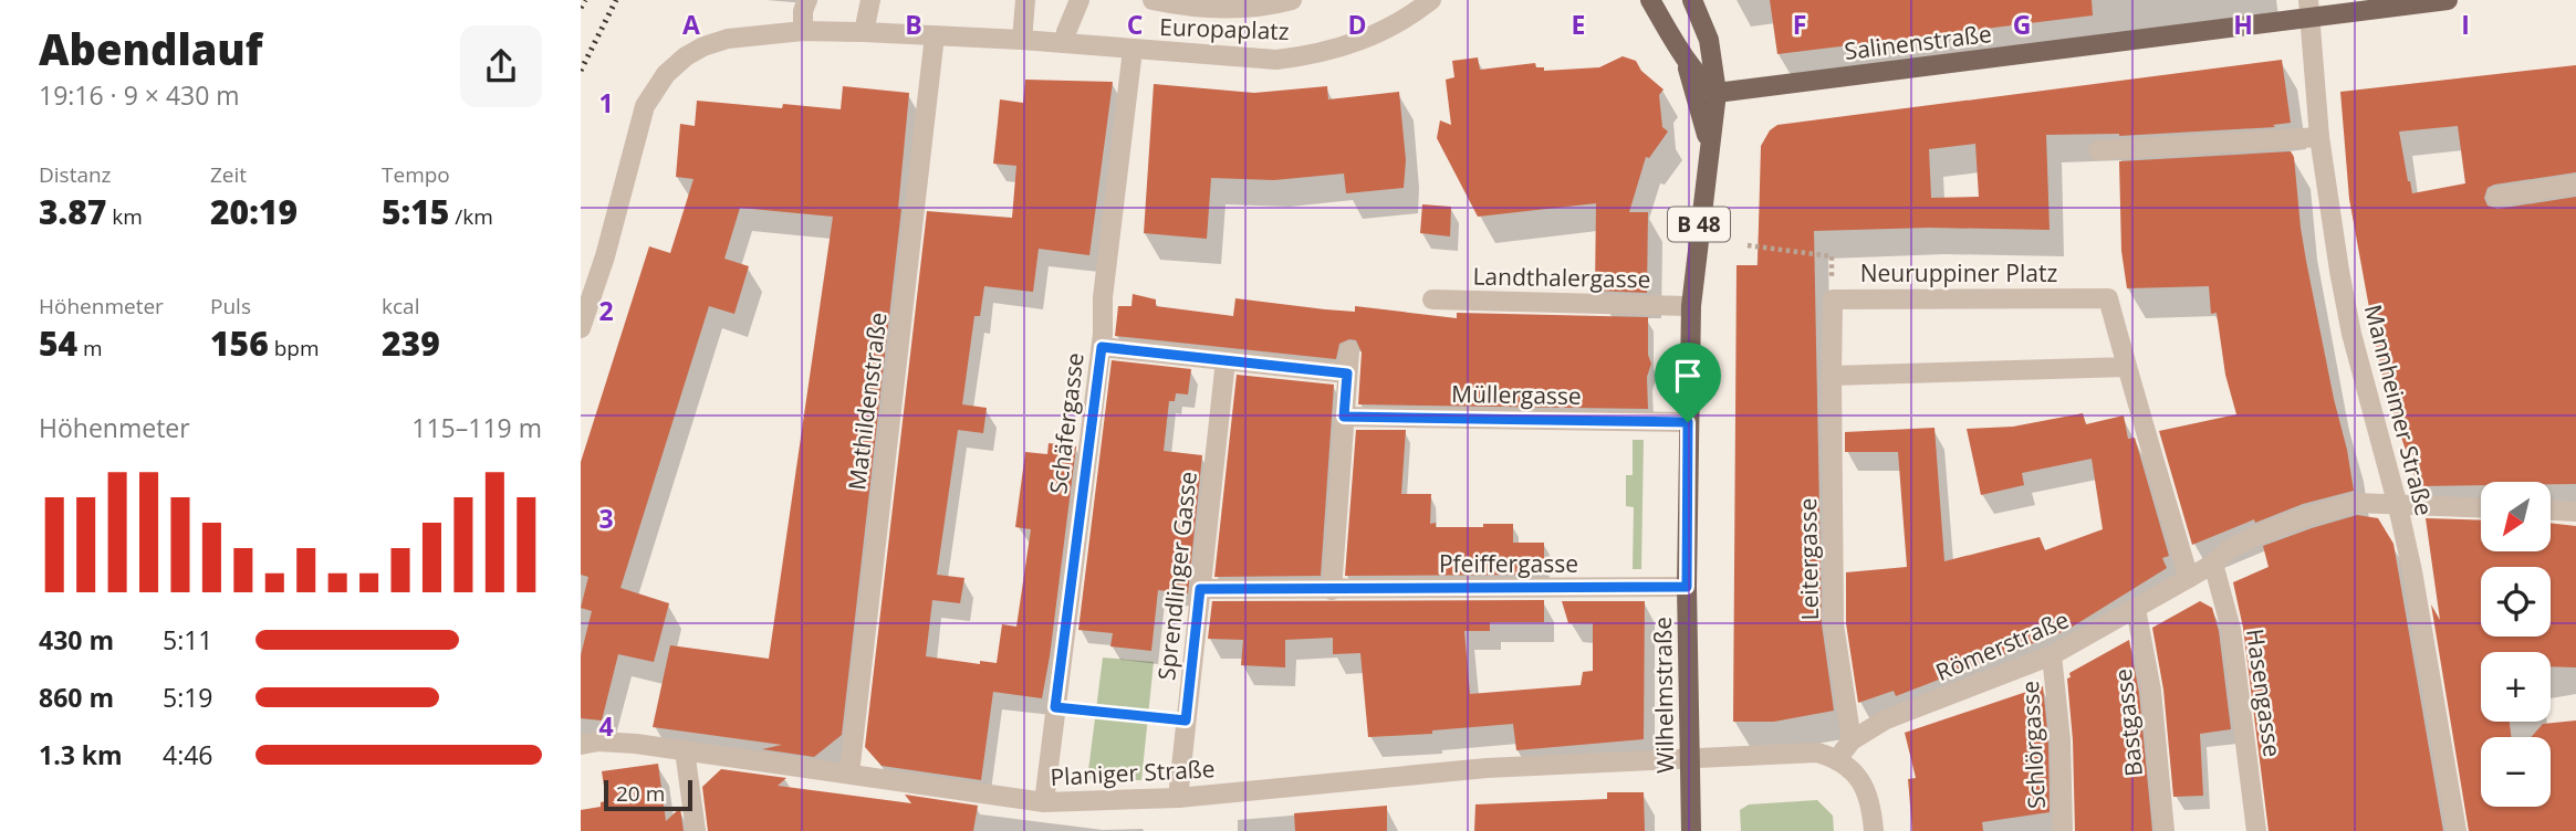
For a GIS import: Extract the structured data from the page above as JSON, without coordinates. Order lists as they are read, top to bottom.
{
  "streets": {
    "main road": ["Salinenstraße", "B 48", "Wilhelmstraße"],
    "street": [
      "Europaplatz",
      "Neuruppiner Platz",
      "Landthalergasse",
      "Müllergasse",
      "Mathildenstraße",
      "Mannheimer Straße",
      "Schäfergasse",
      "Leitergasse",
      "Pfeiffergasse",
      "Sprendlinger Gasse",
      "Römerstraße",
      "Hasengasse",
      "Bastgasse",
      "Schlörgasse",
      "Planiger Straße"
    ]
  },
  "crossings": [
    ["Europaplatz", "Mathildenstraße"],
    ["Europaplatz", "Schäfergasse"],
    ["Salinenstraße", "Mannheimer Straße"],
    ["Salinenstraße", "Wilhelmstraße"],
    ["Neuruppiner Platz", "Leitergasse"],
    ["Landthalergasse", "Wilhelmstraße"],
    ["Müllergasse", "Wilhelmstraße"],
    ["Mathildenstraße", "Planiger Straße"],
    ["Mannheimer Straße", "Römerstraße"],
    ["Schäfergasse", "Planiger Straße"],
    ["Leitergasse", "Römerstraße"],
    ["Pfeiffergasse", "Sprendlinger Gasse"],
    ["Pfeiffergasse", "Wilhelmstraße"],
    ["Sprendlinger Gasse", "Planiger Straße"],
    ["Römerstraße", "Hasengasse"],
    ["Römerstraße", "Bastgasse"],
    ["Römerstraße", "Schlörgasse"],
    ["Römerstraße", "Planiger Straße"],
    ["Wilhelmstraße", "Planiger Straße"]
  ],
  "scale_bar": "20 m",
  "north": "bottom left",
  "page": {
    "heading": ["Abendlauf", "19:16 · 9 × 430 m"],
    "stats": [
      ["Distanz", "3.87 km"],
      ["Zeit", "20:19"],
      ["Tempo", "5:15 /km"],
      ["Höhenmeter", "54 m"],
      ["Puls", "156 bpm"],
      ["kcal", "239"]
    ],
    "chart": ["Höhenmeter", "115–119 m"],
    "map_buttons": ["+", "−"],
    "list": [
      {
        "name": "430 m",
        "note": "5:11"
      },
      {
        "name": "860 m",
        "note": "5:19"
      },
      {
        "name": "1.3 km",
        "note": "4:46"
      }
    ],
    "scale": "20 m"
  },
  "grid": {
    "columns": [
      "A",
      "B",
      "C",
      "D",
      "E",
      "F",
      "G",
      "H",
      "I"
    ],
    "rows": [
      "1",
      "2",
      "3",
      "4"
    ]
  }
}
